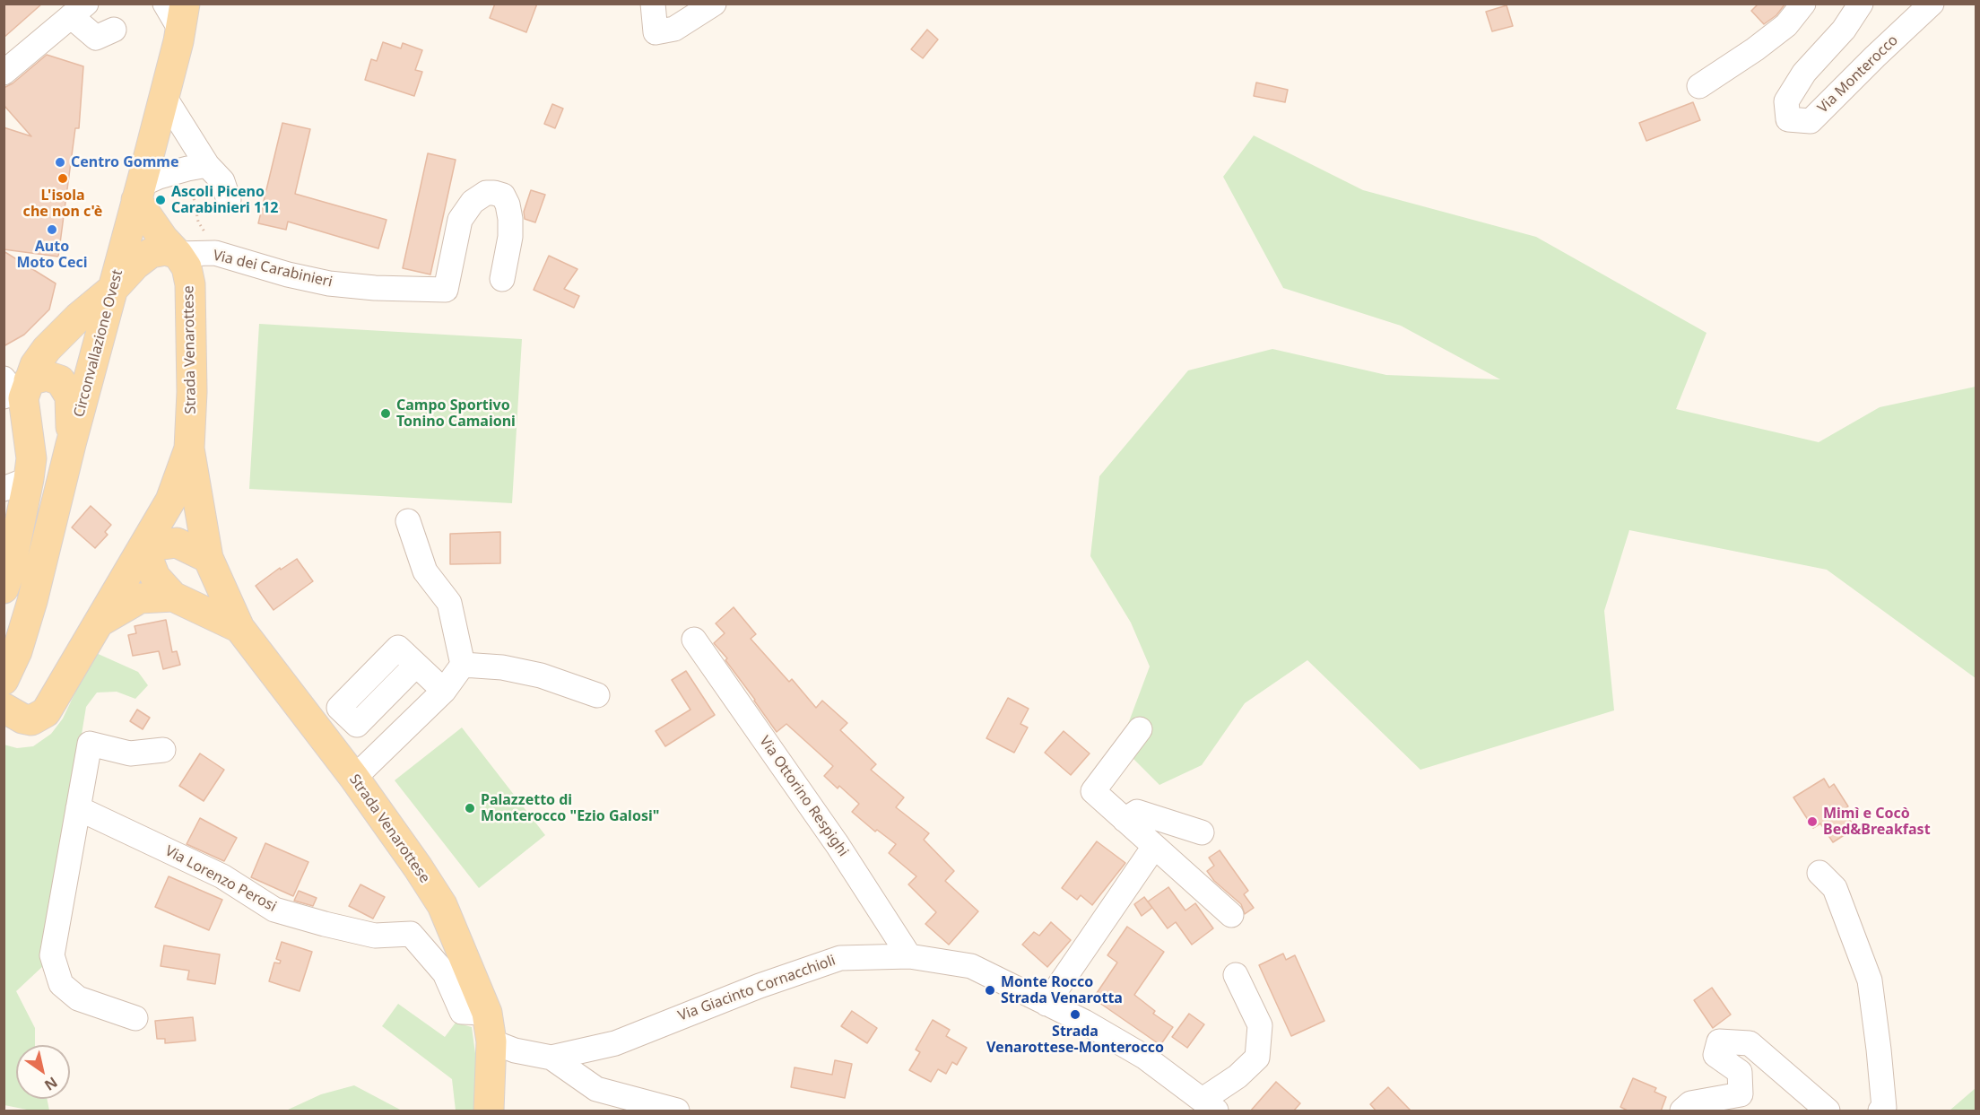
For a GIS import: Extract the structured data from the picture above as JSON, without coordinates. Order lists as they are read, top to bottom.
{
  "streets": {
    "main road": ["Circonvallazione Ovest", "Strada Venarottese"],
    "street": [
      "Via Monterocco",
      "Via dei Carabinieri",
      "Via Ottorino Respighi",
      "Via Lorenzo Perosi",
      "Via Giacinto Cornacchioli"
    ]
  },
  "crossings": [
    ["Via dei Carabinieri", "Strada Venarottese"],
    ["Circonvallazione Ovest", "Strada Venarottese"],
    ["Strada Venarottese", "Via Lorenzo Perosi"],
    ["Strada Venarottese", "Via Giacinto Cornacchioli"],
    ["Via Ottorino Respighi", "Via Giacinto Cornacchioli"]
  ],
  "places": [
    "Centro Gomme",
    "L'isola che non c'è",
    "Ascoli Piceno Carabinieri 112",
    "Auto Moto Ceci",
    "Campo Sportivo Tonino Camaioni",
    "Palazzetto di Monterocco \"Ezio Galosi\"",
    "Mimì e Cocò Bed&Breakfast",
    "Monte Rocco Strada Venarotta",
    "Strada Venarottese-Monterocco"
  ],
  "north": "bottom right"
}
